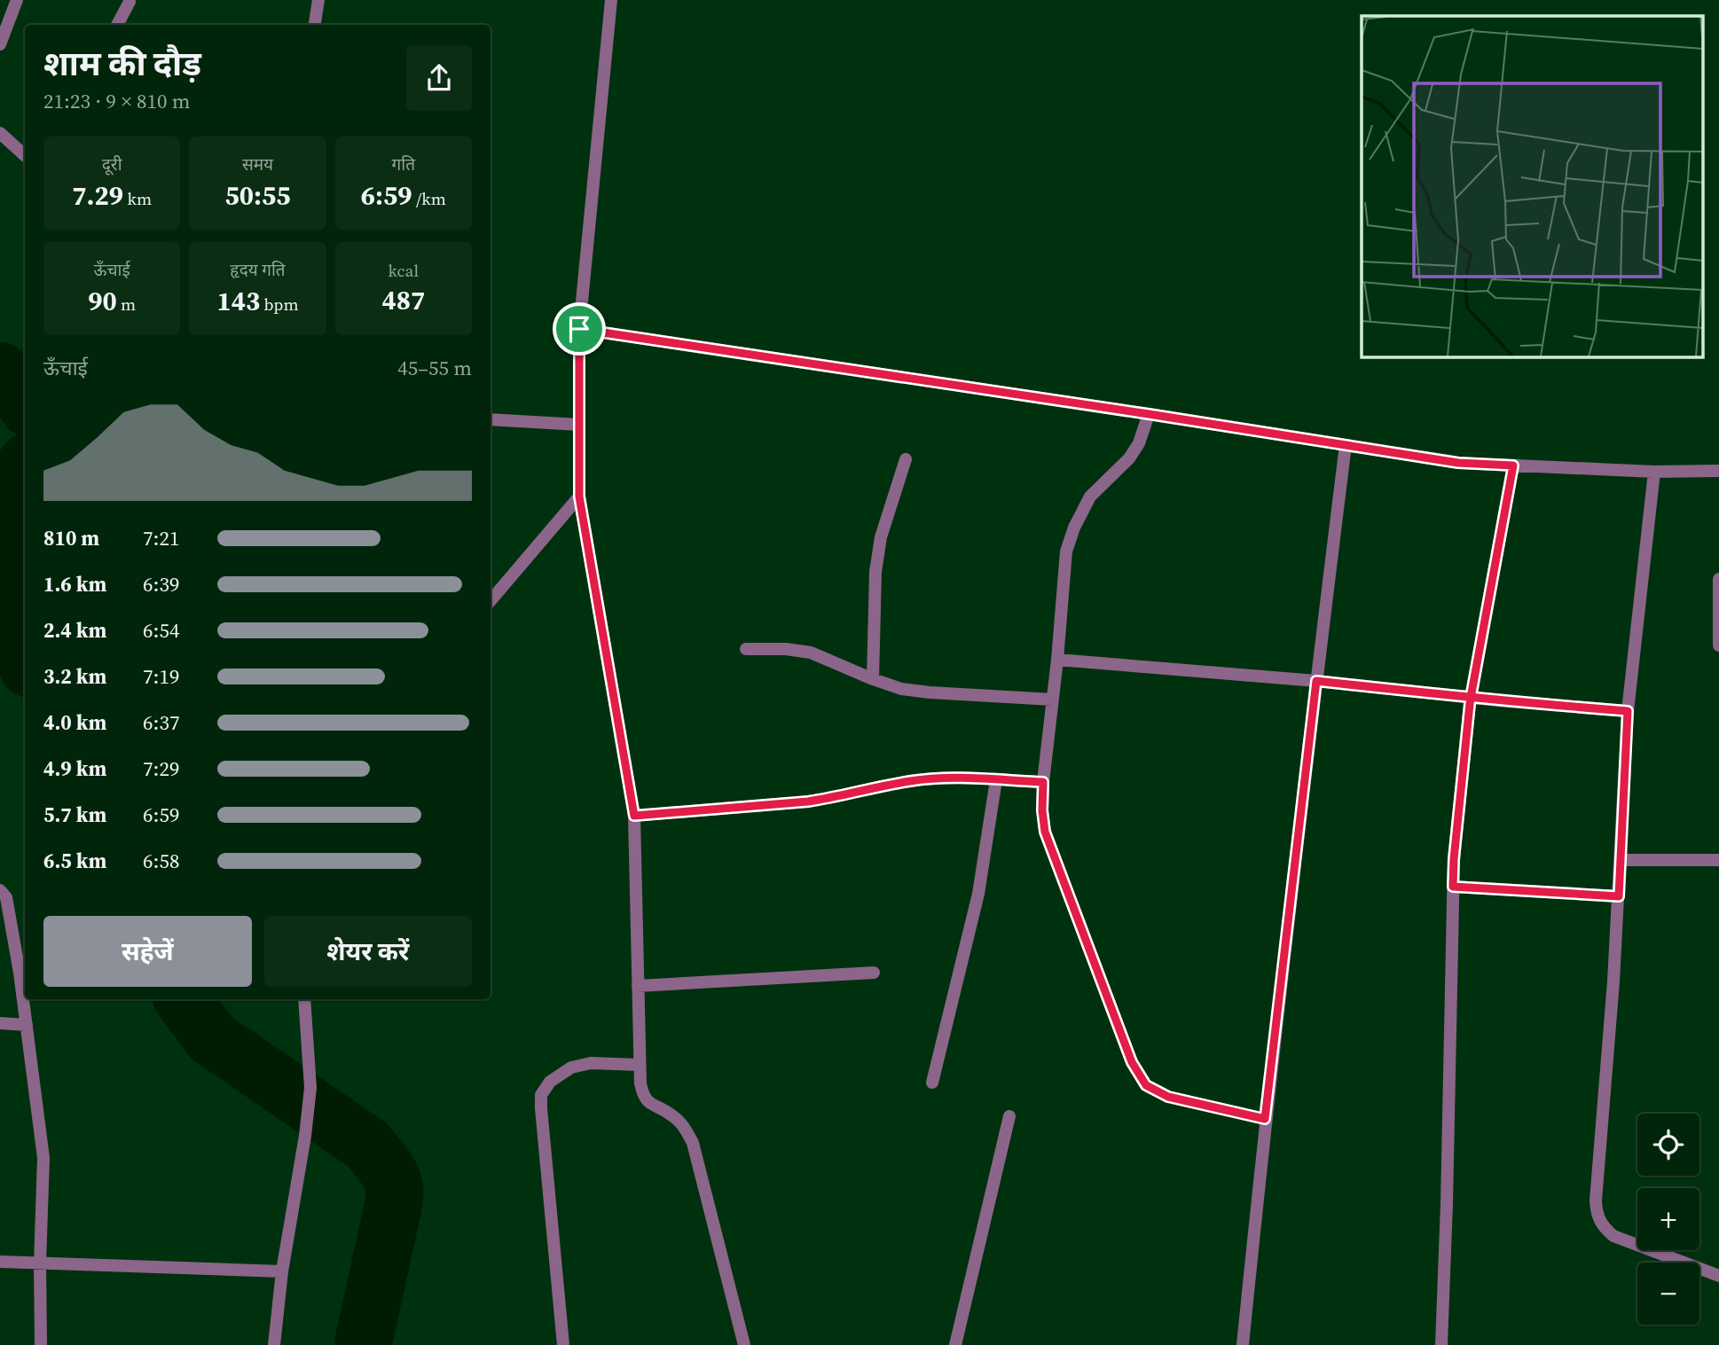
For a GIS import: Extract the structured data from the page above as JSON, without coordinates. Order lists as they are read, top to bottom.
{
  "page": {
    "heading": ["शाम की दौड़", "21:23 · 9 × 810 m"],
    "stats": [
      ["दूरी", "7.29 km"],
      ["समय", "50:55"],
      ["गति", "6:59 /km"],
      ["ऊँचाई", "90 m"],
      ["हृदय गति", "143 bpm"],
      ["kcal", "487"]
    ],
    "chart": ["ऊँचाई", "45–55 m"],
    "list": [
      {
        "name": "810 m",
        "note": "7:21"
      },
      {
        "name": "1.6 km",
        "note": "6:39"
      },
      {
        "name": "2.4 km",
        "note": "6:54"
      },
      {
        "name": "3.2 km",
        "note": "7:19"
      },
      {
        "name": "4.0 km",
        "note": "6:37"
      },
      {
        "name": "4.9 km",
        "note": "7:29"
      },
      {
        "name": "5.7 km",
        "note": "6:59"
      },
      {
        "name": "6.5 km",
        "note": "6:58"
      }
    ],
    "buttons": ["सहेजें", "शेयर करें"],
    "map_buttons": ["+", "−"]
  }
}
